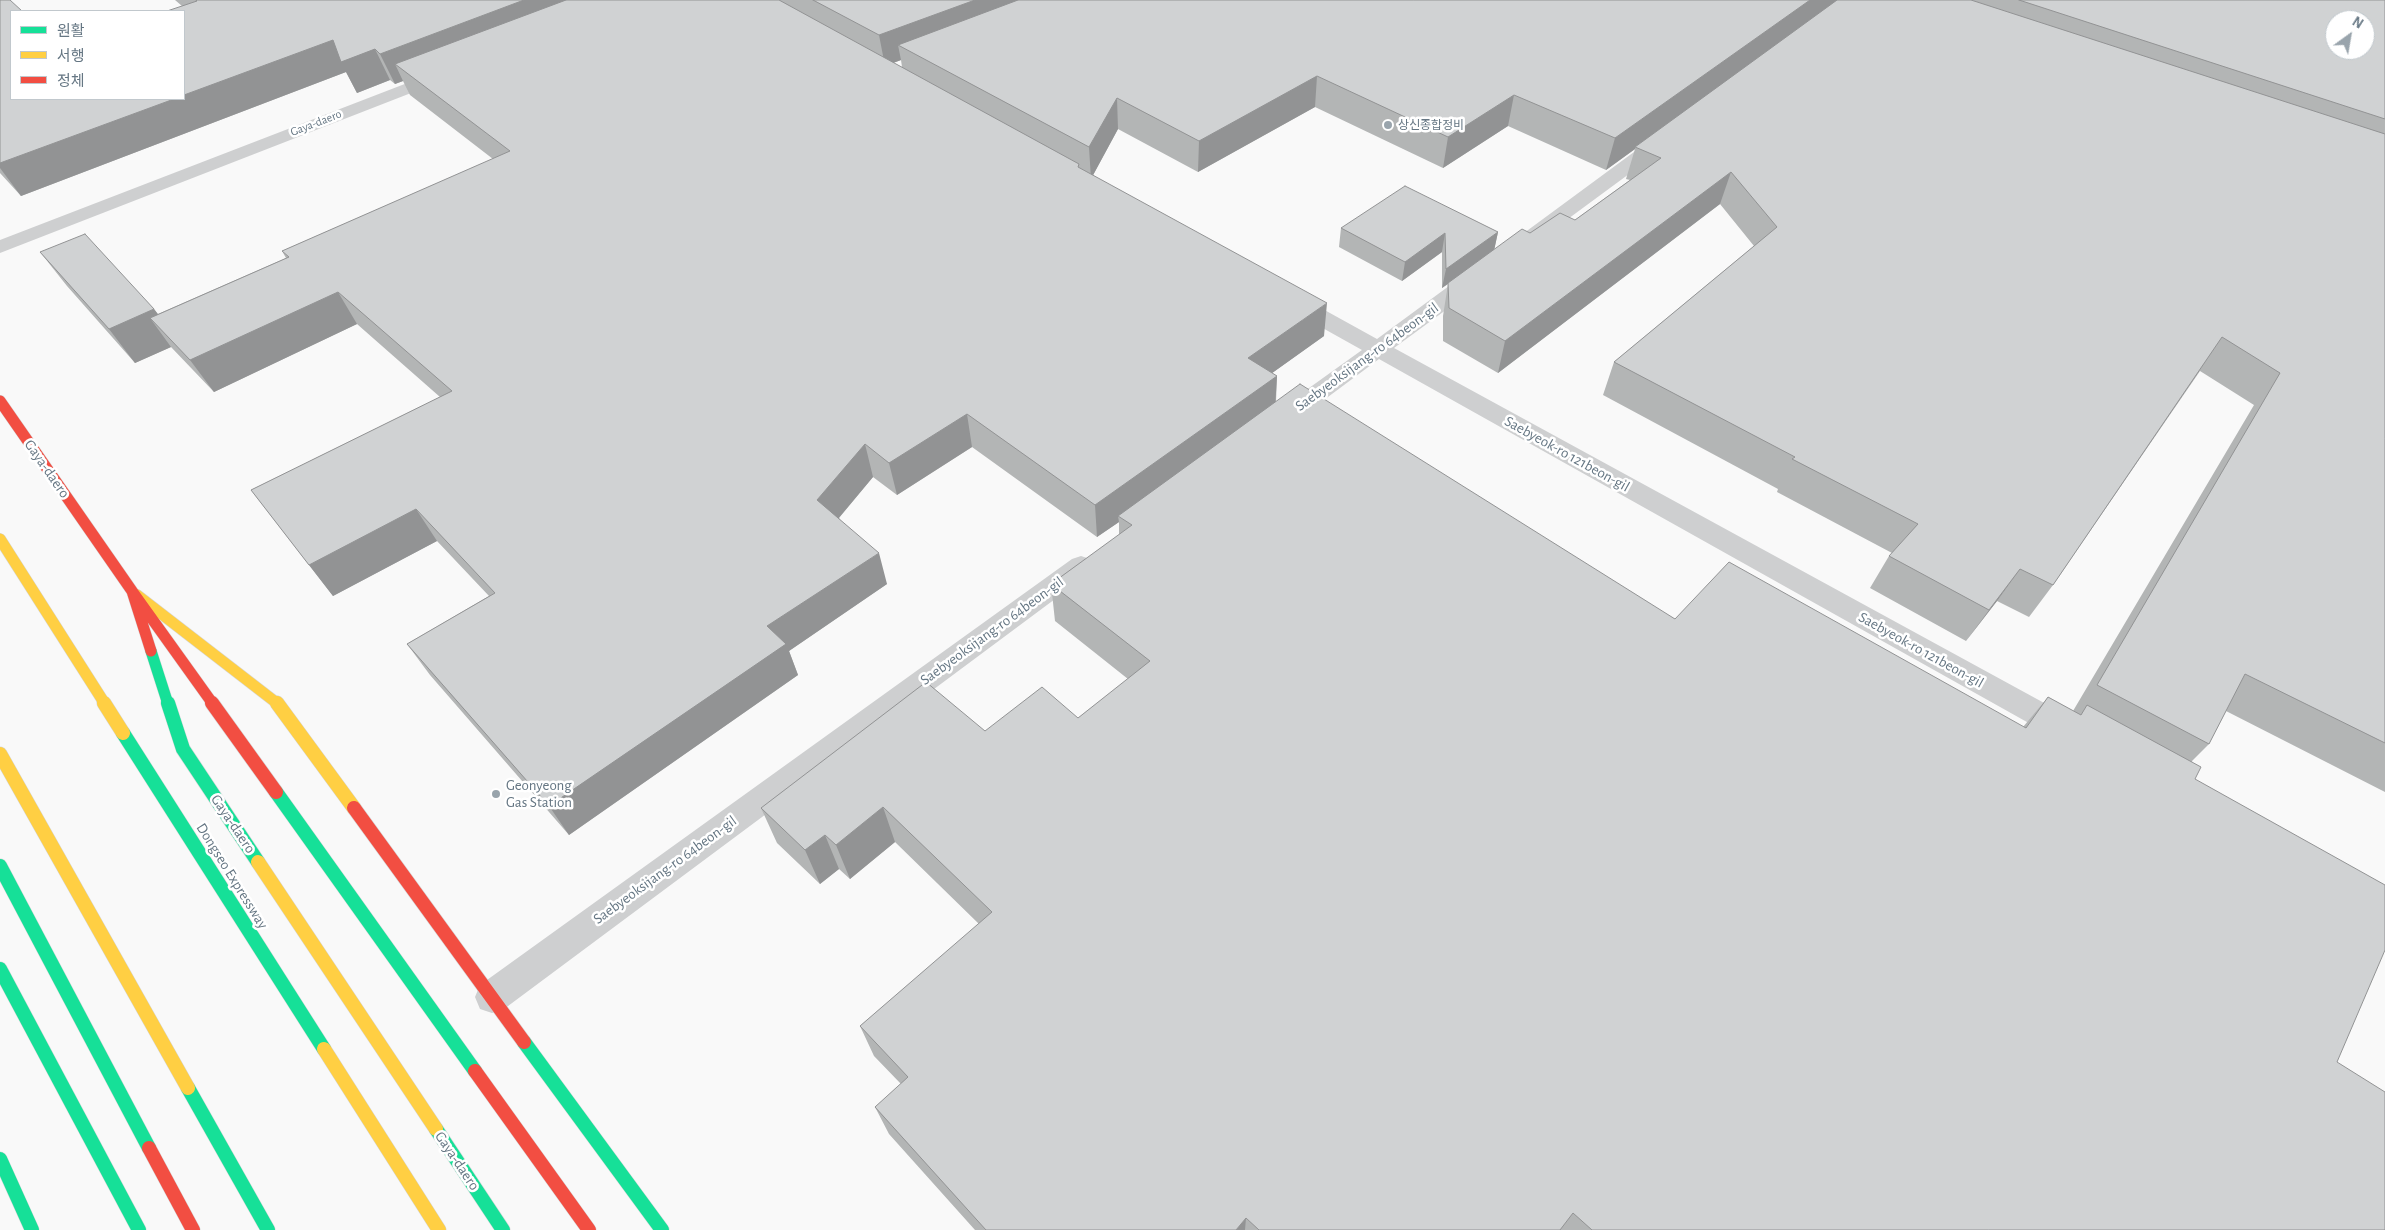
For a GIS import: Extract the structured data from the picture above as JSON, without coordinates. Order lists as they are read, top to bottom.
{
  "streets": {
    "main road": ["Gaya-daero", "Dongseo Expressway"],
    "street": ["Saebyeoksijang-ro 64beon-gil", "Saebyeok-ro 121beon-gil"]
  },
  "crossings": [
    ["Saebyeoksijang-ro 64beon-gil", "Saebyeok-ro 121beon-gil"]
  ],
  "places": ["상신종합정비", "Geonyeong Gas Station"],
  "legend": ["원활", "서행", "정체"],
  "north": "top right"
}
